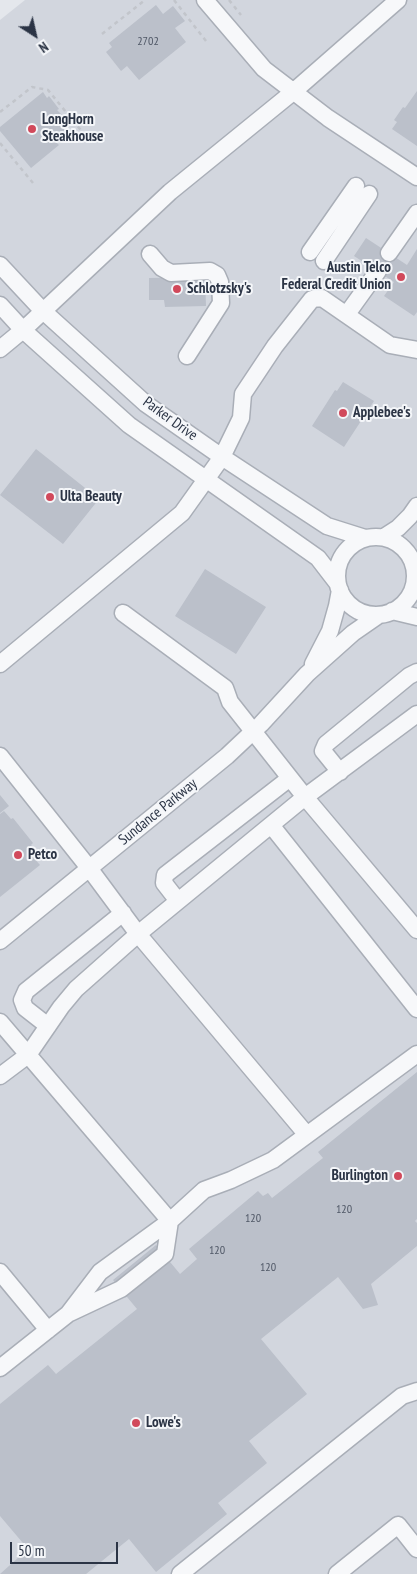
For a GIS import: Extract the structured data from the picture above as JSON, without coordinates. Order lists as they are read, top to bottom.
{
  "streets": {
    "street": ["Parker Drive", "Sundance Parkway"]
  },
  "crossings": [
    ["Parker Drive", "Sundance Parkway"]
  ],
  "places": [
    "LongHorn Steakhouse",
    "Austin Telco Federal Credit Union",
    "Schlotzsky's",
    "Applebee's",
    "Ulta Beauty",
    "Petco",
    "Burlington",
    "Lowe's"
  ],
  "house_numbers": [
    "2702",
    "120",
    "120",
    "120",
    "120"
  ],
  "scale_bar": "50 m",
  "north": "bottom right"
}
